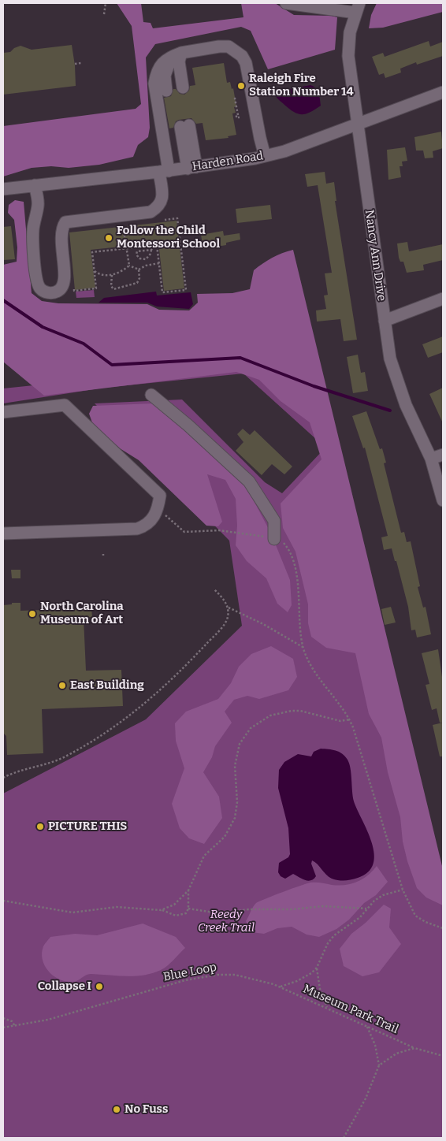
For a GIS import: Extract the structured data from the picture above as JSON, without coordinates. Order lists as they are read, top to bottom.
{
  "streets": {
    "street": ["Harden Road", "Nancy Ann Drive"],
    "path": ["Blue Loop", "Museum Park Trail"]
  },
  "crossings": [
    ["Harden Road", "Nancy Ann Drive"],
    ["Blue Loop", "Museum Park Trail"]
  ],
  "parks": ["Reedy Creek Trail"],
  "places": [
    "Raleigh Fire Station Number 14",
    "Follow the Child Montessori School",
    "North Carolina Museum of Art",
    "East Building",
    "PICTURE THIS",
    "Collapse I",
    "No Fuss"
  ]
}
